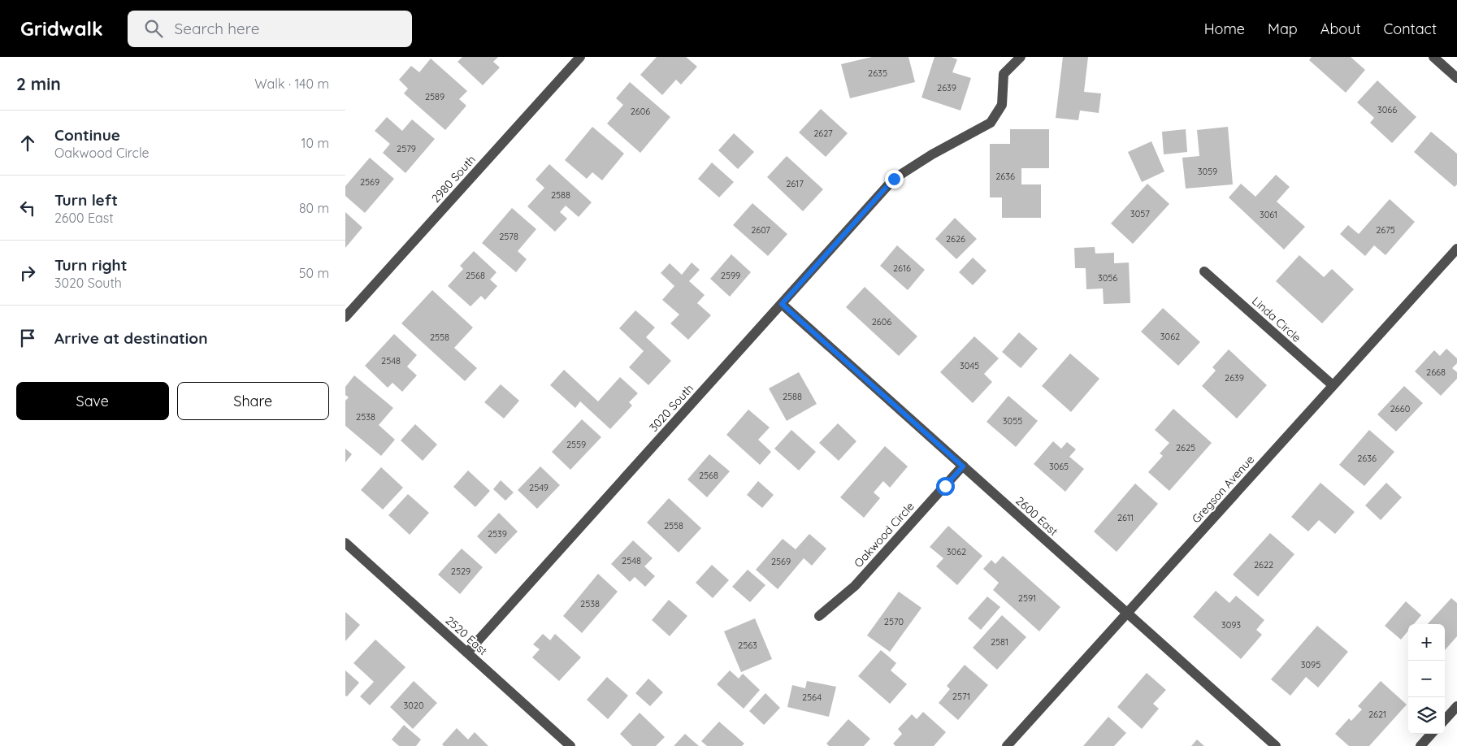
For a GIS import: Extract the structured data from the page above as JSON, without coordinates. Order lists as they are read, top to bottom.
{
  "streets": {
    "street": [
      "2980 South",
      "Linda Circle",
      "3020 South",
      "Gregson Avenue",
      "2600 East",
      "Oakwood Circle",
      "2520 East"
    ]
  },
  "crossings": [
    ["Linda Circle", "Gregson Avenue"],
    ["3020 South", "2600 East"],
    ["3020 South", "2520 East"],
    ["Gregson Avenue", "2600 East"],
    ["2600 East", "Oakwood Circle"]
  ],
  "house_numbers": [
    "2635",
    "2639",
    "2589",
    "3066",
    "2606",
    "2627",
    "2579",
    "3059",
    "2636",
    "2569",
    "2617",
    "2588",
    "3057",
    "3061",
    "2607",
    "2675",
    "2578",
    "2626",
    "2616",
    "2568",
    "2599",
    "3056",
    "2606",
    "3062",
    "2558",
    "2548",
    "3045",
    "2668",
    "2639",
    "2588",
    "2660",
    "2538",
    "3055",
    "2559",
    "2625",
    "2636",
    "3065",
    "2568",
    "2549",
    "2611",
    "2558",
    "2539",
    "3062",
    "2548",
    "2569",
    "2622",
    "2529",
    "2591",
    "2538",
    "2570",
    "3093",
    "2581",
    "2563",
    "3095",
    "2571",
    "2564",
    "3020",
    "2621"
  ],
  "page": {
    "header": "Gridwalk",
    "search": "Search here",
    "nav": [
      "Home",
      "Map",
      "About",
      "Contact"
    ],
    "heading": ["2 min", "Walk · 140 m"],
    "list": [
      ["Continue", "Oakwood Circle", "10 m"],
      ["Turn left", "2600 East", "80 m"],
      ["Turn right", "3020 South", "50 m"],
      "Arrive at destination"
    ],
    "buttons": ["Save", "Share"],
    "map_buttons": ["+", "−"]
  }
}
